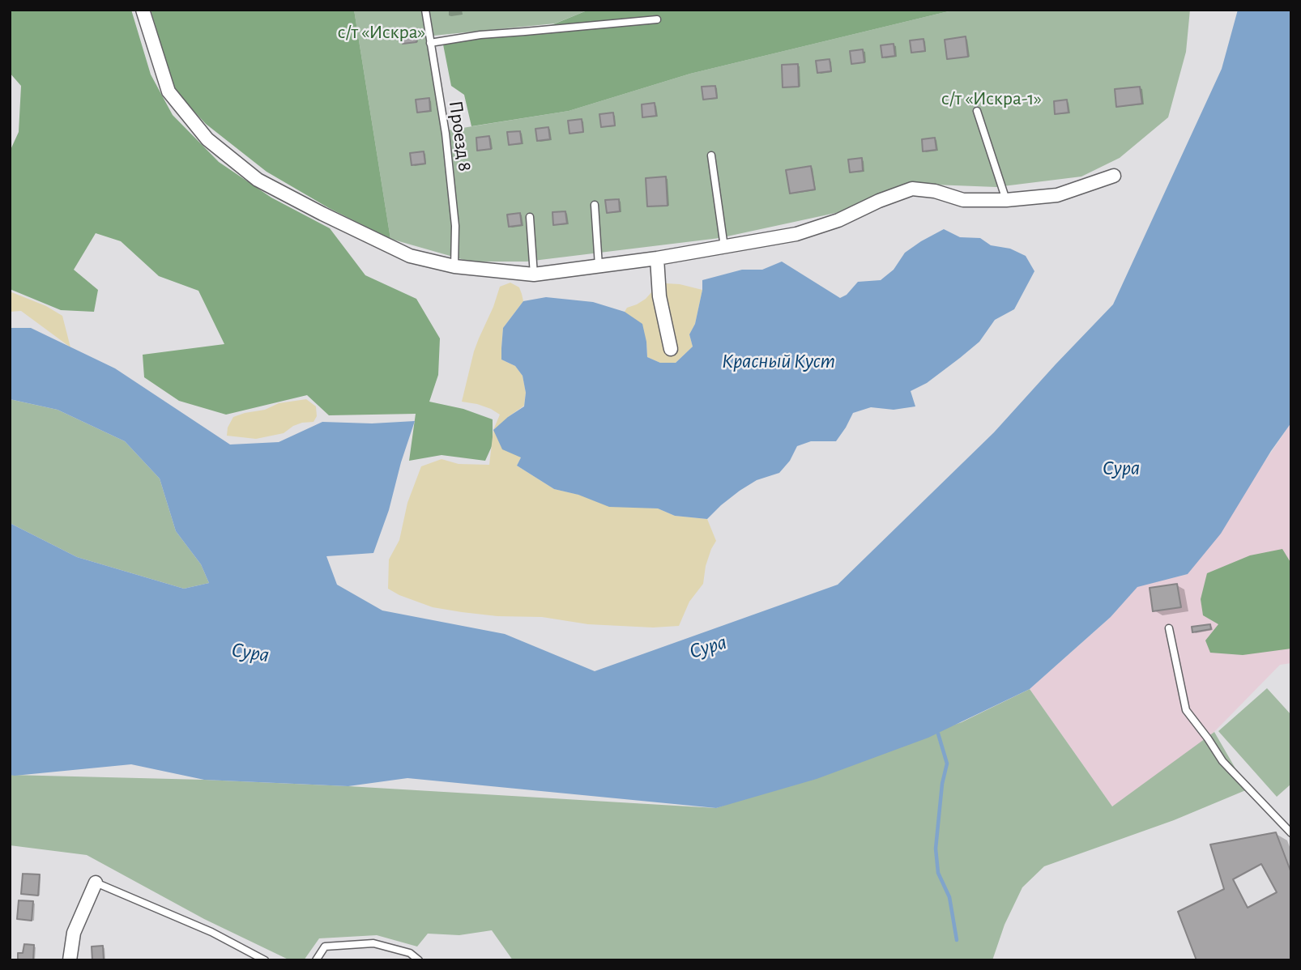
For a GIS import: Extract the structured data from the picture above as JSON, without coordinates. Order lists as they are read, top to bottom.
{
  "streets": {
    "lane": ["Проезд 8"]
  },
  "water": ["Красный Куст", "Сура"],
  "parks": ["с/т «Искра»", "с/т «Искра-1»"]
}
